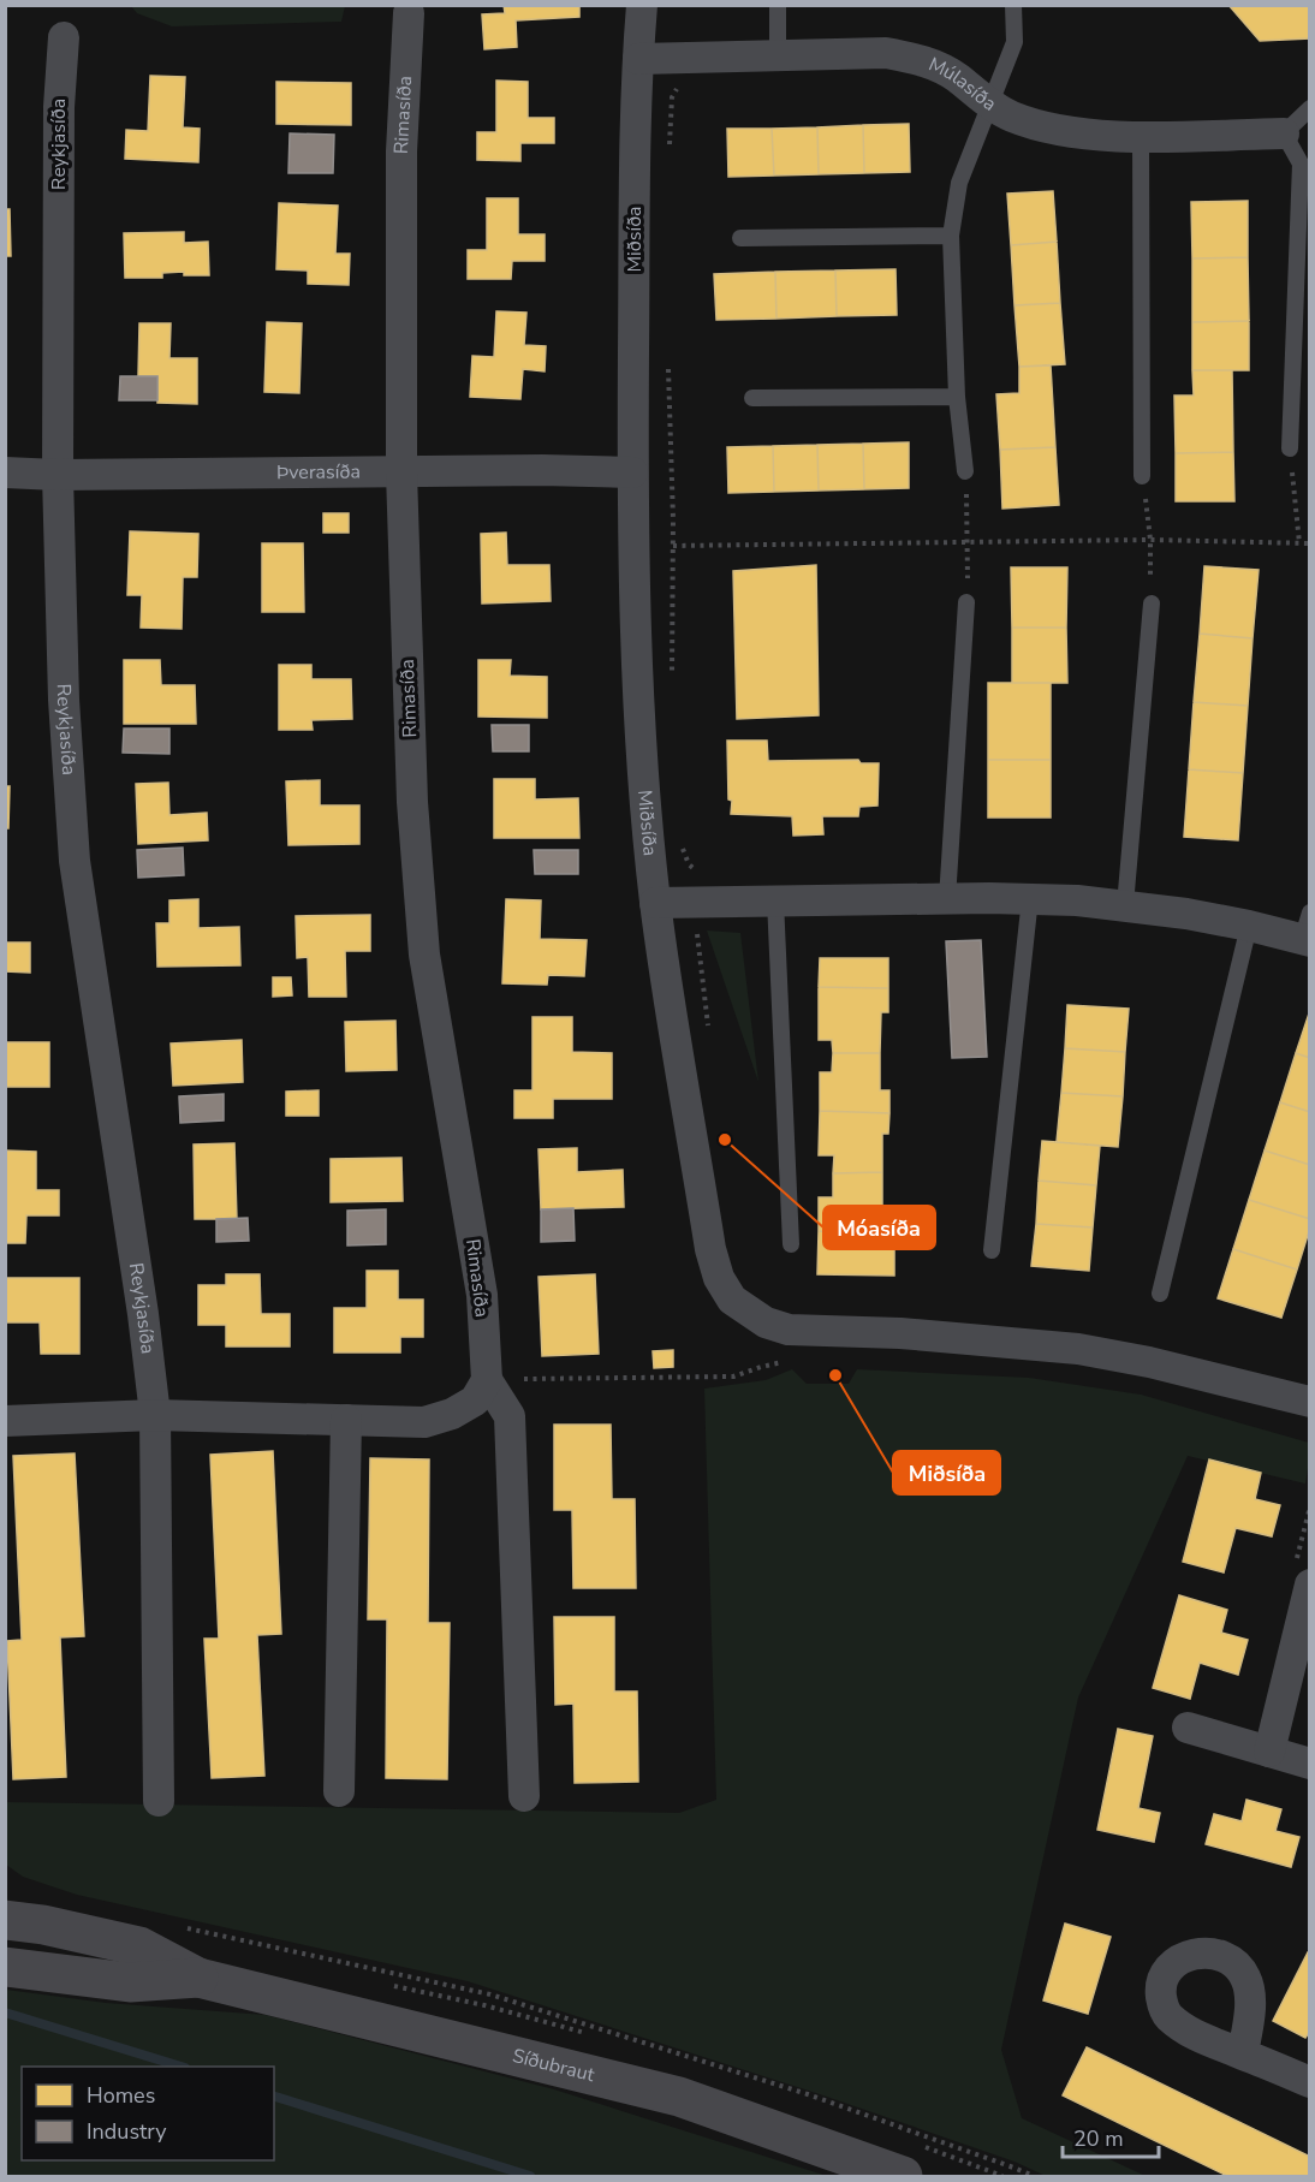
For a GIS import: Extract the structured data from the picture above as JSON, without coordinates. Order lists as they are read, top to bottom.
{
  "streets": {
    "street": [
      "Múlasíða",
      "Rimasíða",
      "Reykjasíða",
      "Miðsíða",
      "Þverasíða",
      "Síðubraut"
    ]
  },
  "crossings": [
    ["Múlasíða", "Miðsíða"],
    ["Rimasíða", "Þverasíða"],
    ["Reykjasíða", "Þverasíða"],
    ["Miðsíða", "Þverasíða"]
  ],
  "places": ["Móasíða", "Miðsíða"],
  "legend": ["Homes", "Industry"],
  "scale_bar": "20 m"
}
